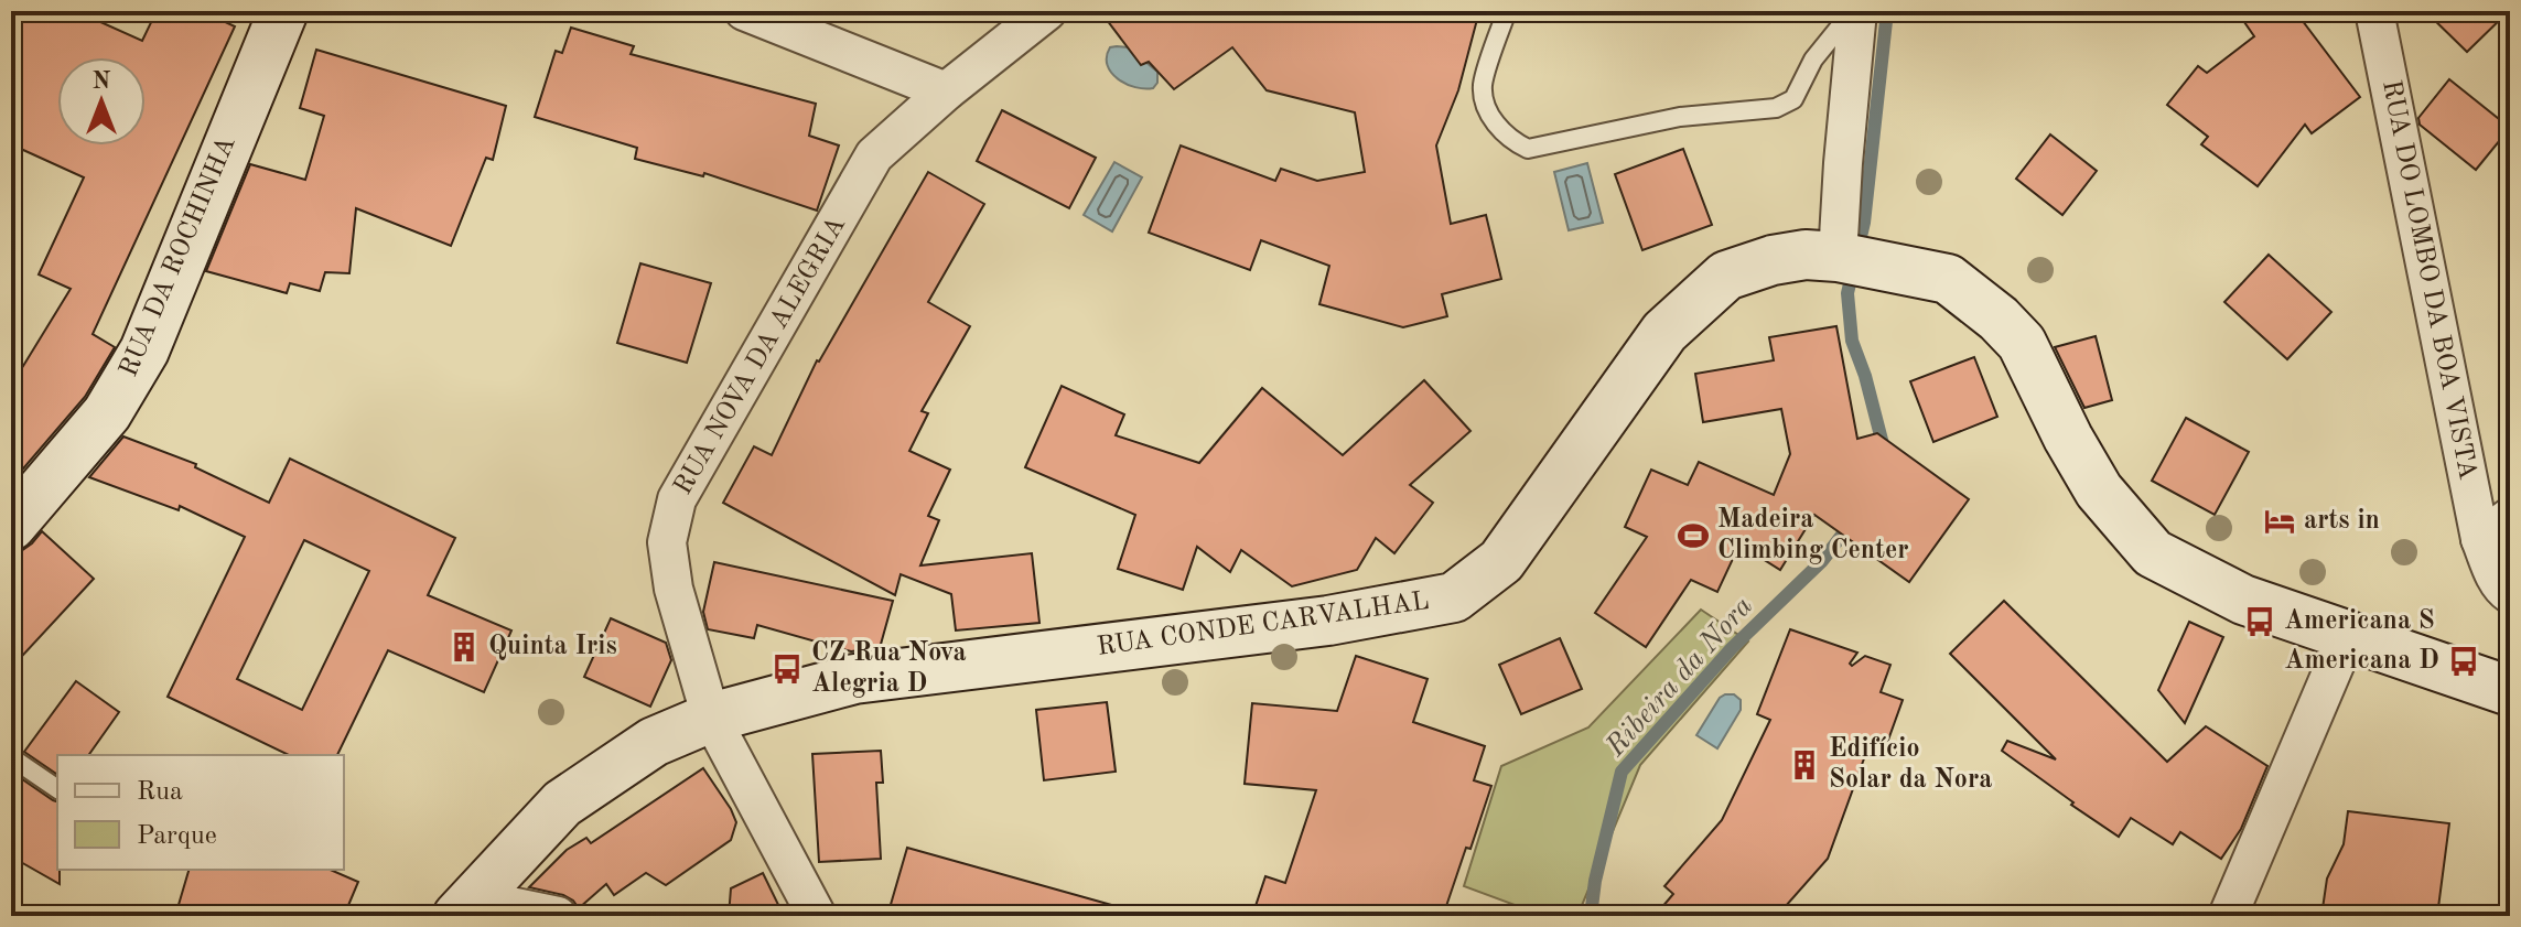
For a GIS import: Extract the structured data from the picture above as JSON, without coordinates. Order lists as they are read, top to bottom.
{
  "streets": {
    "street": [
      "RUA DA ROCHINHA",
      "RUA DO LOMBO DA BOA VISTA",
      "RUA NOVA DA ALEGRIA",
      "RUA CONDE CARVALHAL"
    ]
  },
  "crossings": [
    ["RUA NOVA DA ALEGRIA", "RUA CONDE CARVALHAL"]
  ],
  "water": ["Ribeira da Nora"],
  "places": {
    "hotel": ["arts in"],
    "sports": ["Madeira Climbing Center"],
    "bus stop": ["Americana S", "Americana D", "CZ Rua Nova Alegria D"],
    "building": ["Quinta Iris", "Edifício Solar da Nora"]
  },
  "legend": ["Rua", "Parque"],
  "north": "top"
}
